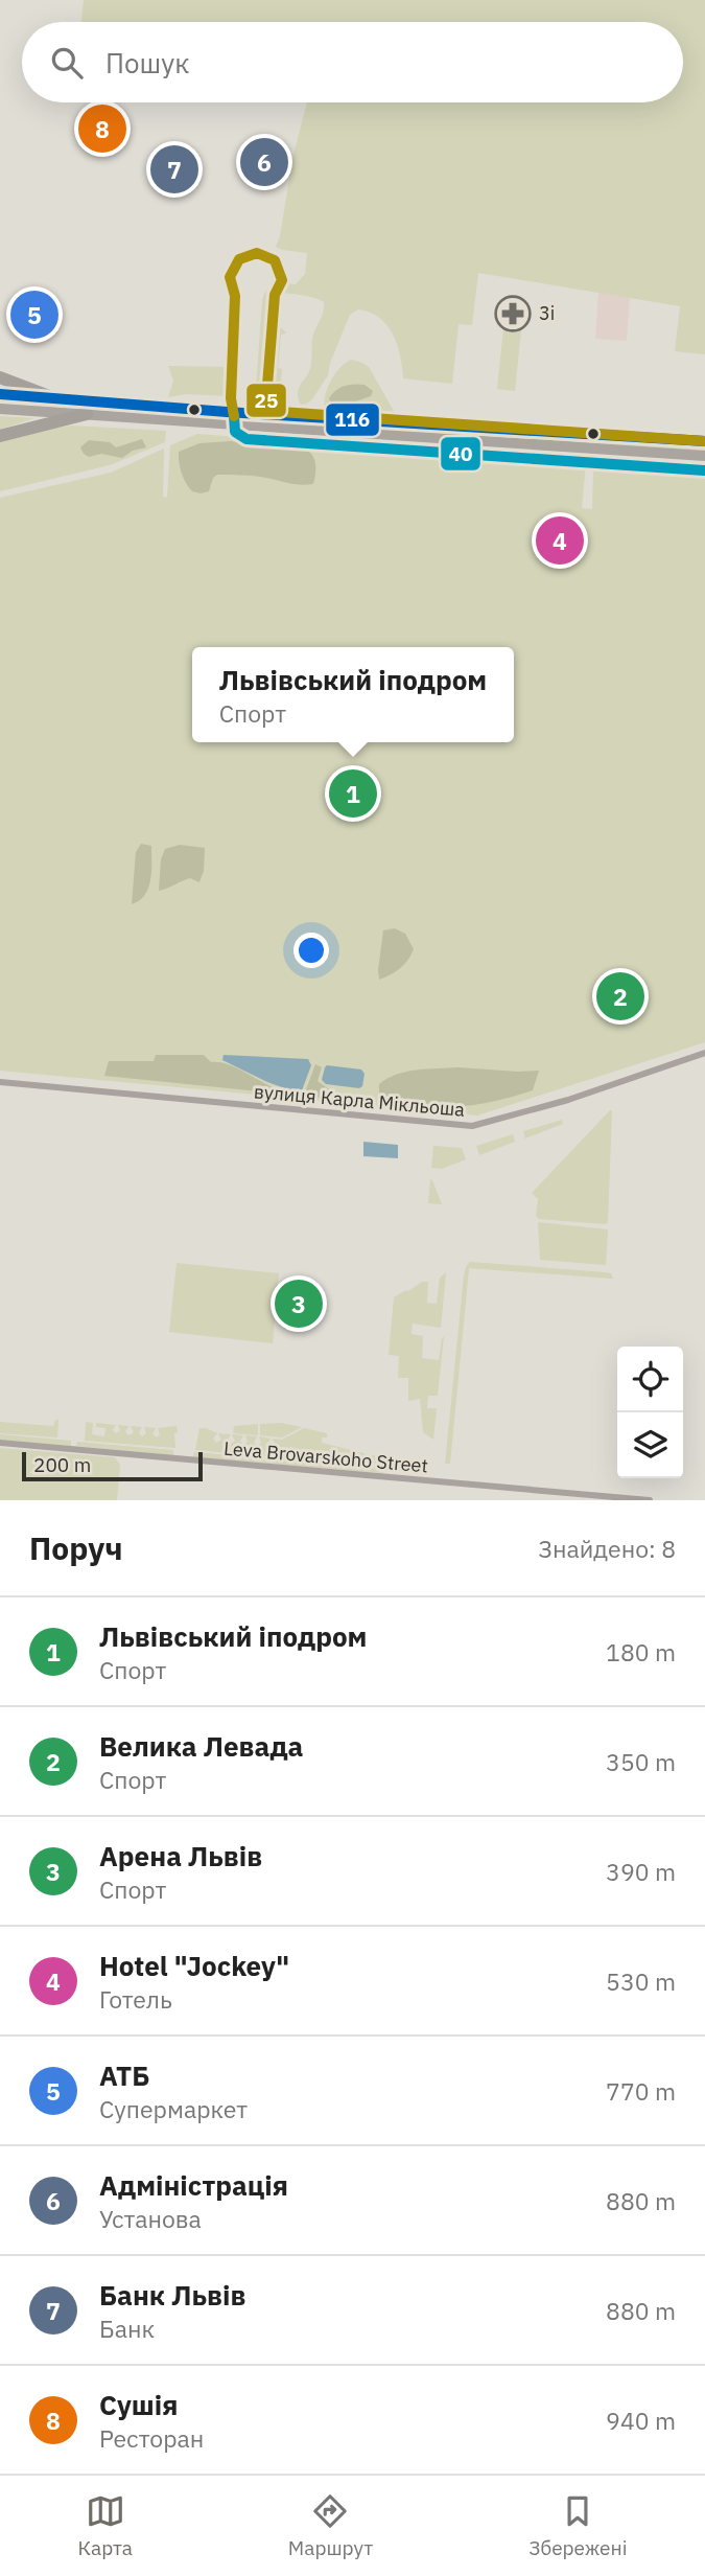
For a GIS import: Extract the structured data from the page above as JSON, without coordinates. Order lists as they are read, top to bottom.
{
  "streets": {
    "street": ["вулиця Карла Мікльоша", "Leva Brovarskoho Street"]
  },
  "places": {
    "pharmacy": ["3і"]
  },
  "lines": ["transit line 25", "transit line 116", "transit line 40"],
  "scale_bar": "200 m",
  "page": {
    "search": "Пошук",
    "pins": [
      "8",
      "6",
      "7",
      "5",
      "4",
      "1",
      "2",
      "3"
    ],
    "popup": ["Львівський іподром", "Спорт"],
    "scale": "200 m",
    "heading": ["Поруч", "Знайдено: 8"],
    "list": [
      {
        "mark": "1",
        "name": "Львівський іподром",
        "note": "Спорт",
        "value": "180 m"
      },
      {
        "mark": "2",
        "name": "Велика Левада",
        "note": "Спорт",
        "value": "350 m"
      },
      {
        "mark": "3",
        "name": "Арена Львів",
        "note": "Спорт",
        "value": "390 m"
      },
      {
        "mark": "4",
        "name": "Hotel \"Jockey\"",
        "note": "Готель",
        "value": "530 m"
      },
      {
        "mark": "5",
        "name": "АТБ",
        "note": "Супермаркет",
        "value": "770 m"
      },
      {
        "mark": "6",
        "name": "Адміністрація",
        "note": "Установа",
        "value": "880 m"
      },
      {
        "mark": "7",
        "name": "Банк Львів",
        "note": "Банк",
        "value": "880 m"
      },
      {
        "mark": "8",
        "name": "Сушія",
        "note": "Ресторан",
        "value": "940 m"
      }
    ],
    "nav": ["Карта", "Маршрут", "Збережені"]
  }
}
